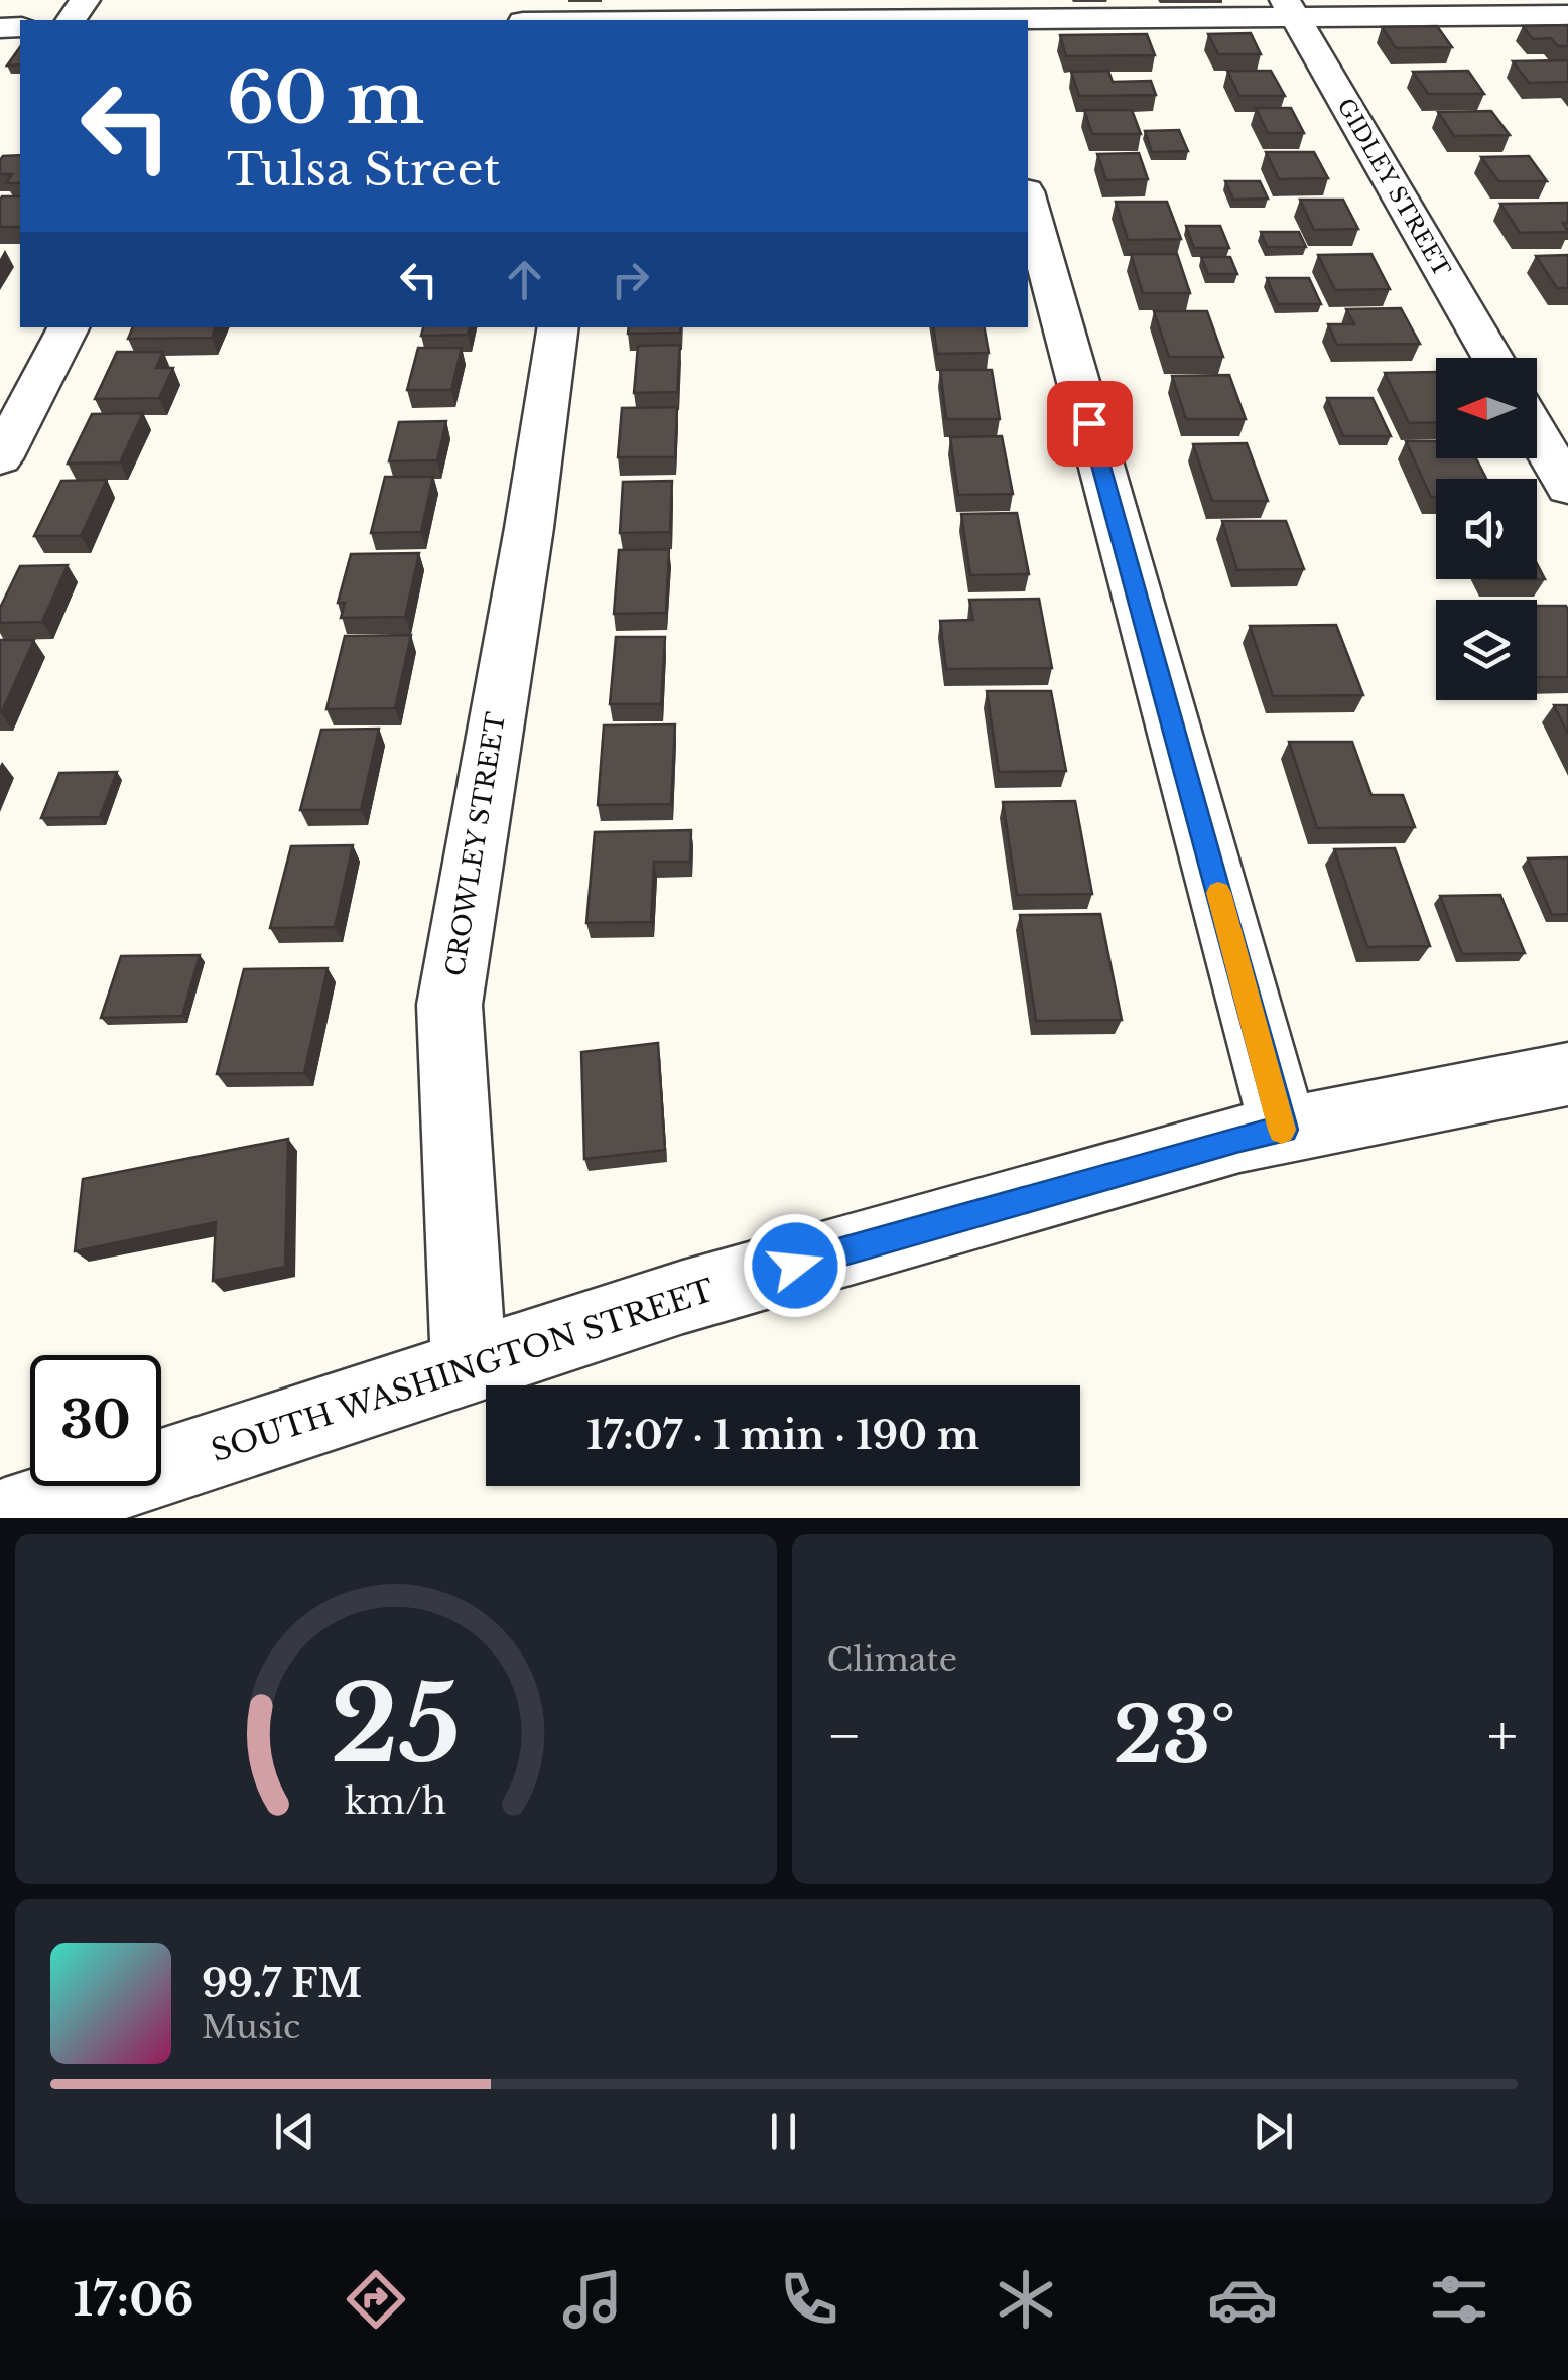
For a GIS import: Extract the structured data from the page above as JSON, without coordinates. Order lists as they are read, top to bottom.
{
  "streets": {
    "street": ["GIDLEY STREET", "CROWLEY STREET", "SOUTH WASHINGTON STREET"]
  },
  "crossings": [
    ["CROWLEY STREET", "SOUTH WASHINGTON STREET"]
  ],
  "north": "left",
  "page": {
    "turn": ["60 m", "Tulsa Street"],
    "limit": "30",
    "trip": "17:07 · 1 min · 190 m",
    "tile": "Climate",
    "heat": ["−", "23°", "+"],
    "song": ["99.7 FM", "Music"],
    "tabs": "17:06",
    "gauge": ["25", "km/h"]
  }
}
